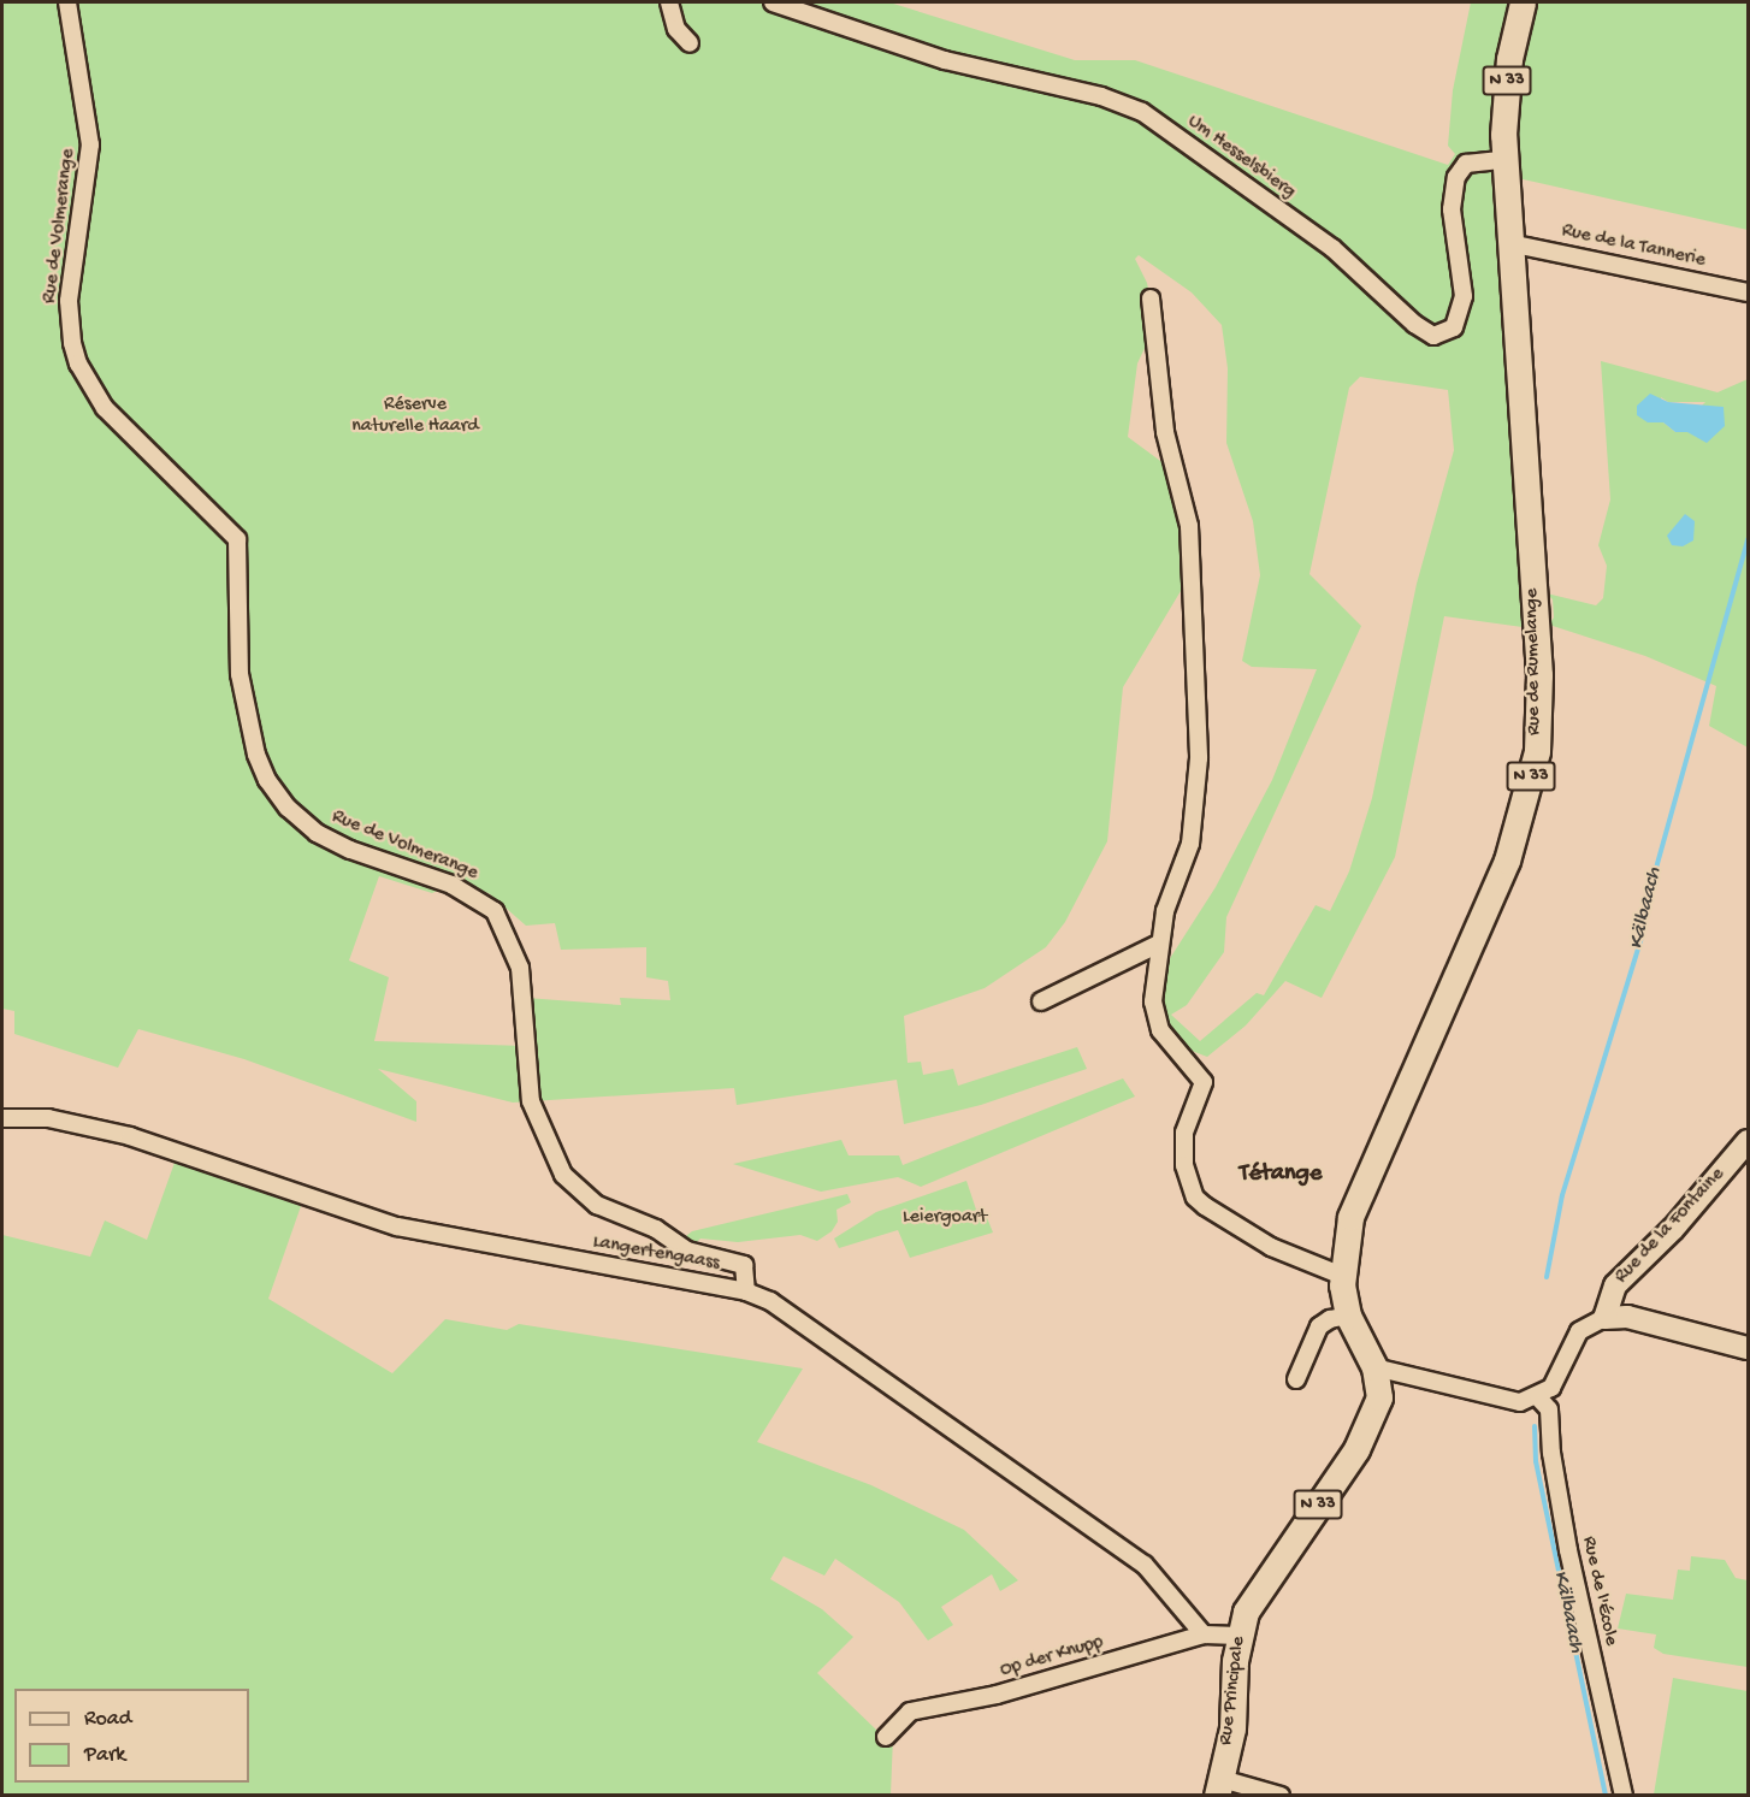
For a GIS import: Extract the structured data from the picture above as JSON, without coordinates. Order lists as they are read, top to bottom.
{
  "streets": {
    "main road": ["N 33", "Rue de Rumelange", "Rue Principale"],
    "street": [
      "Um Hesselsbierg",
      "Rue de Volmerange",
      "Rue de la Tannerie",
      "Rue de la Fontaine",
      "Langertengaass",
      "Rue de l'École",
      "Op der Knupp"
    ]
  },
  "crossings": [
    ["Um Hesselsbierg", "Rue de Rumelange"],
    ["Rue de Volmerange", "Langertengaass"],
    ["Rue de la Tannerie", "Rue de Rumelange"],
    ["Rue de Rumelange", "Rue Principale"],
    ["Langertengaass", "Op der Knupp"],
    ["Op der Knupp", "Rue Principale"]
  ],
  "districts": ["Tétange"],
  "water": ["Kälbaach"],
  "parks": ["Réserve naturelle Haard", "Leiergoart"],
  "legend": ["Road", "Park"]
}
